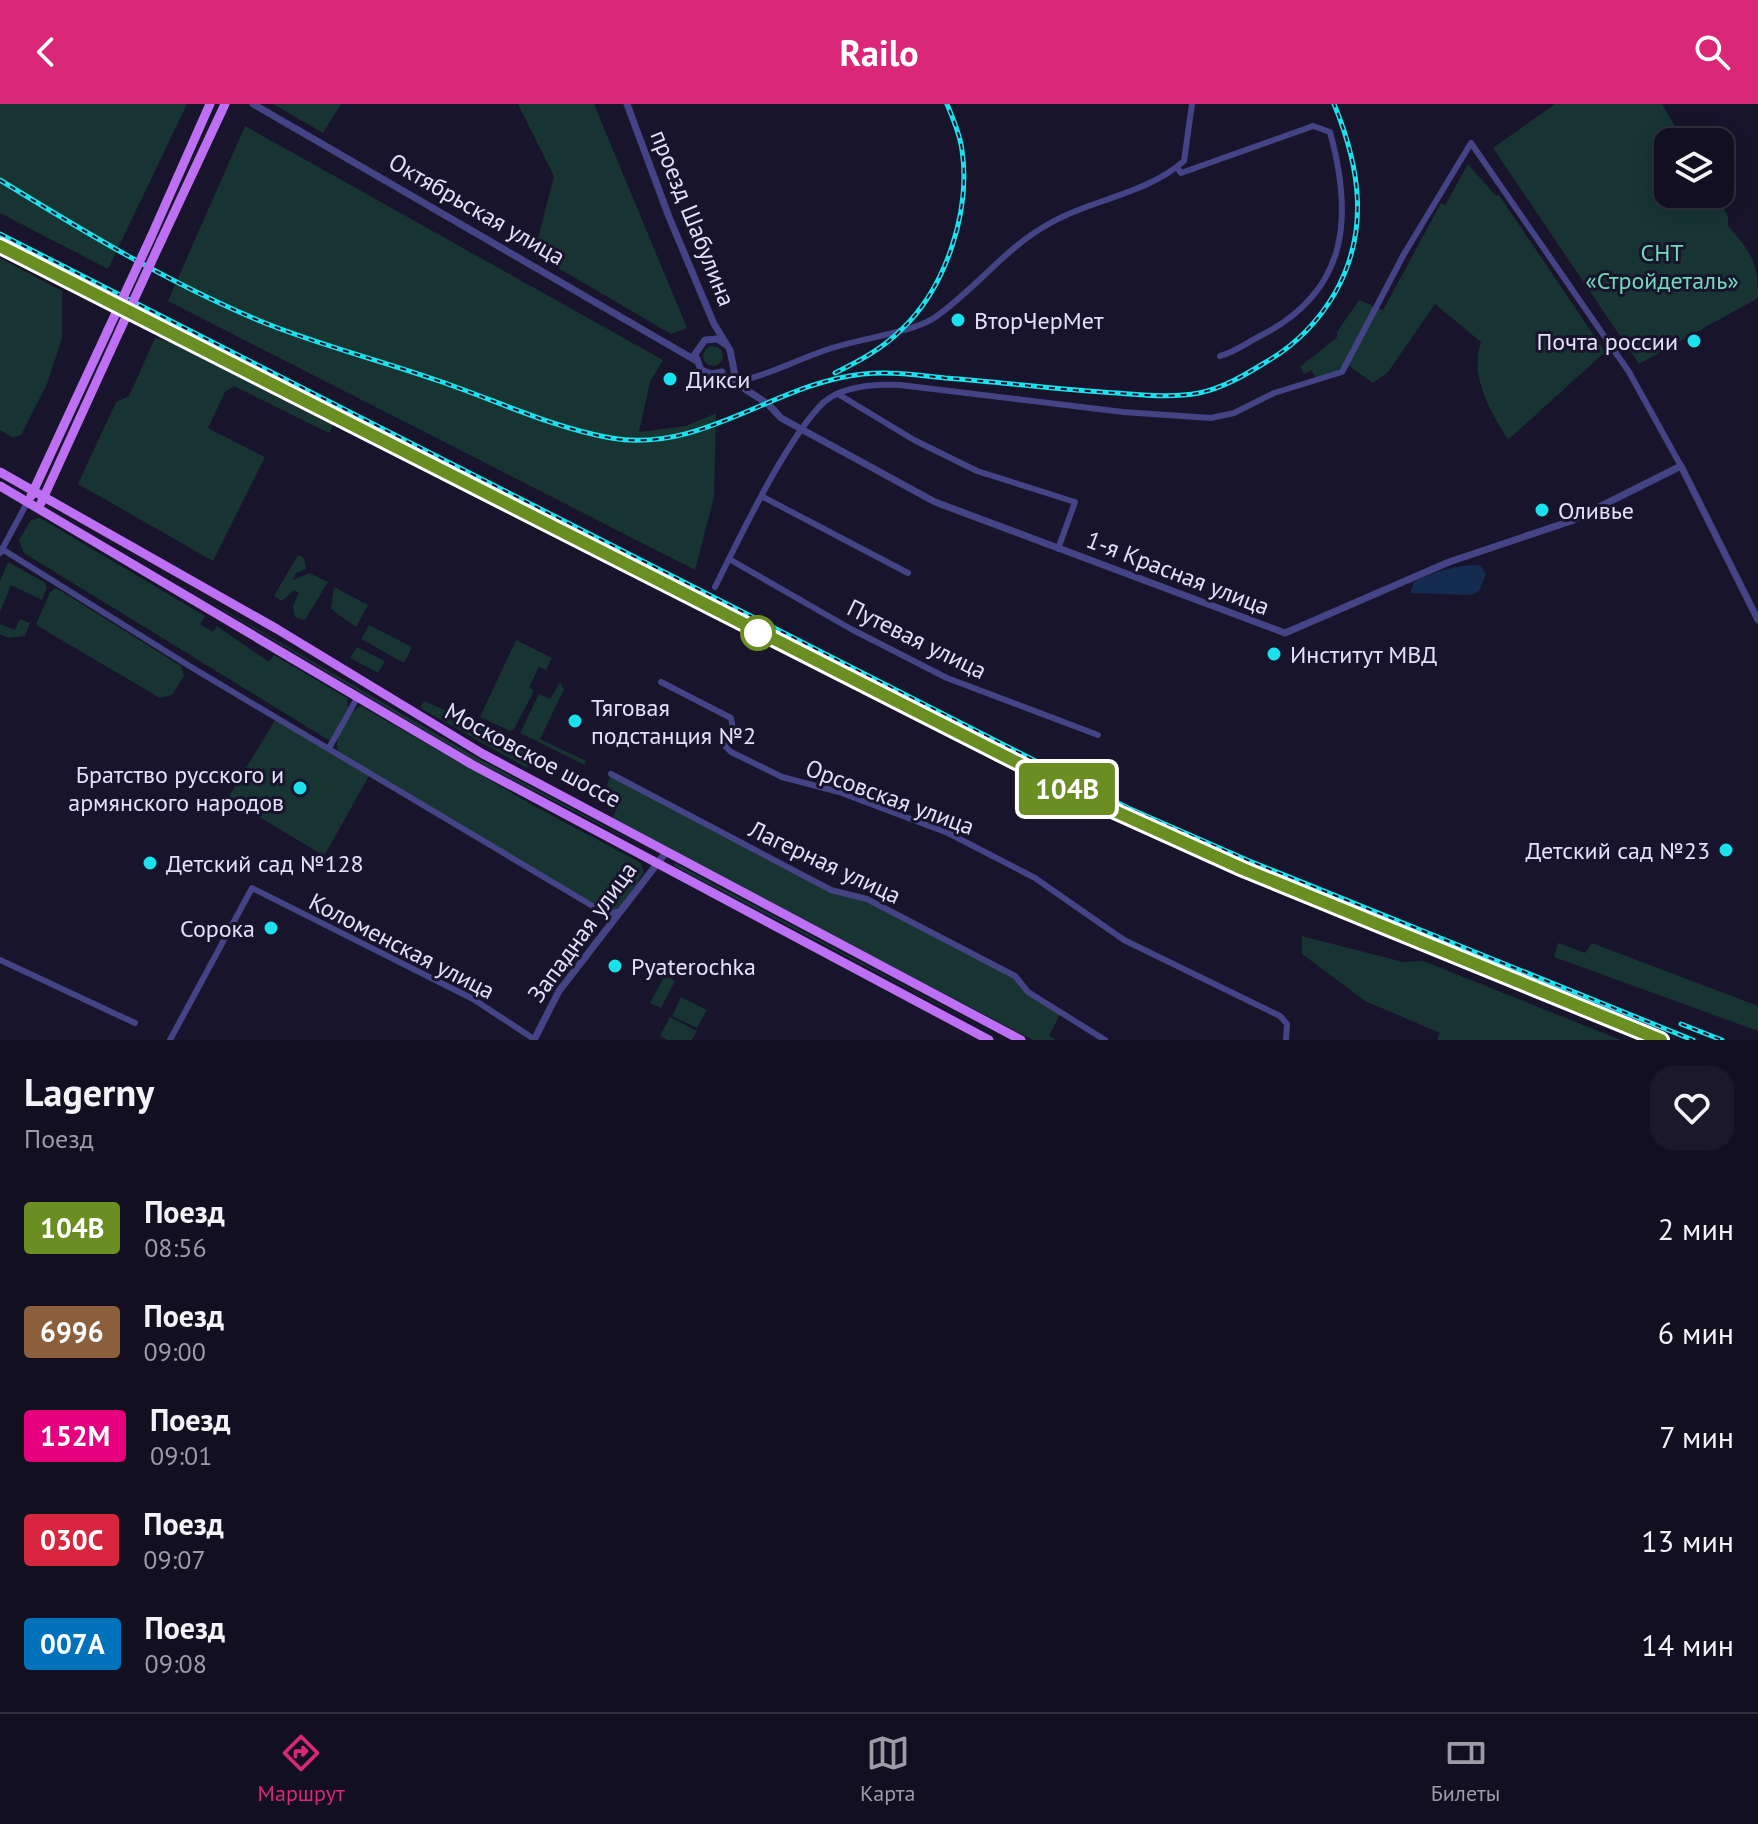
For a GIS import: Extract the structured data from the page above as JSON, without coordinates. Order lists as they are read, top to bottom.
{
  "streets": {
    "main road": ["Московское шоссе"],
    "street": [
      "Октябрьская улица",
      "проезд Шабулина",
      "1-я Красная улица",
      "Путевая улица",
      "Орсовская улица",
      "Лагерная улица",
      "Западная улица",
      "Коломенская улица"
    ]
  },
  "crossings": [
    ["Октябрьская улица", "проезд Шабулина"],
    ["Октябрьская улица", "1-я Красная улица"],
    ["проезд Шабулина", "1-я Красная улица"],
    ["Московское шоссе", "Западная улица"],
    ["Западная улица", "Коломенская улица"]
  ],
  "parks": ["СНТ «Стройдеталь»"],
  "places": [
    "ВторЧерМет",
    "Почта россии",
    "Дикси",
    "Оливье",
    "Институт МВД",
    "Тяговая подстанция №2",
    "Братство русского и армянского народов",
    "Детский сад №23",
    "Детский сад №128",
    "Сорока",
    "Pyaterochka"
  ],
  "page": {
    "header": "Railo",
    "on_map": "104В",
    "heading": ["Lagerny", "Поезд"],
    "list": [
      {
        "mark": "104В",
        "name": "Поезд",
        "note": "08:56",
        "value": "2 мин"
      },
      {
        "mark": "6996",
        "name": "Поезд",
        "note": "09:00",
        "value": "6 мин"
      },
      {
        "mark": "152М",
        "name": "Поезд",
        "note": "09:01",
        "value": "7 мин"
      },
      {
        "mark": "030C",
        "name": "Поезд",
        "note": "09:07",
        "value": "13 мин"
      },
      {
        "mark": "007А",
        "name": "Поезд",
        "note": "09:08",
        "value": "14 мин"
      }
    ],
    "tabs": ["Маршрут", "Карта", "Билеты"]
  }
}
